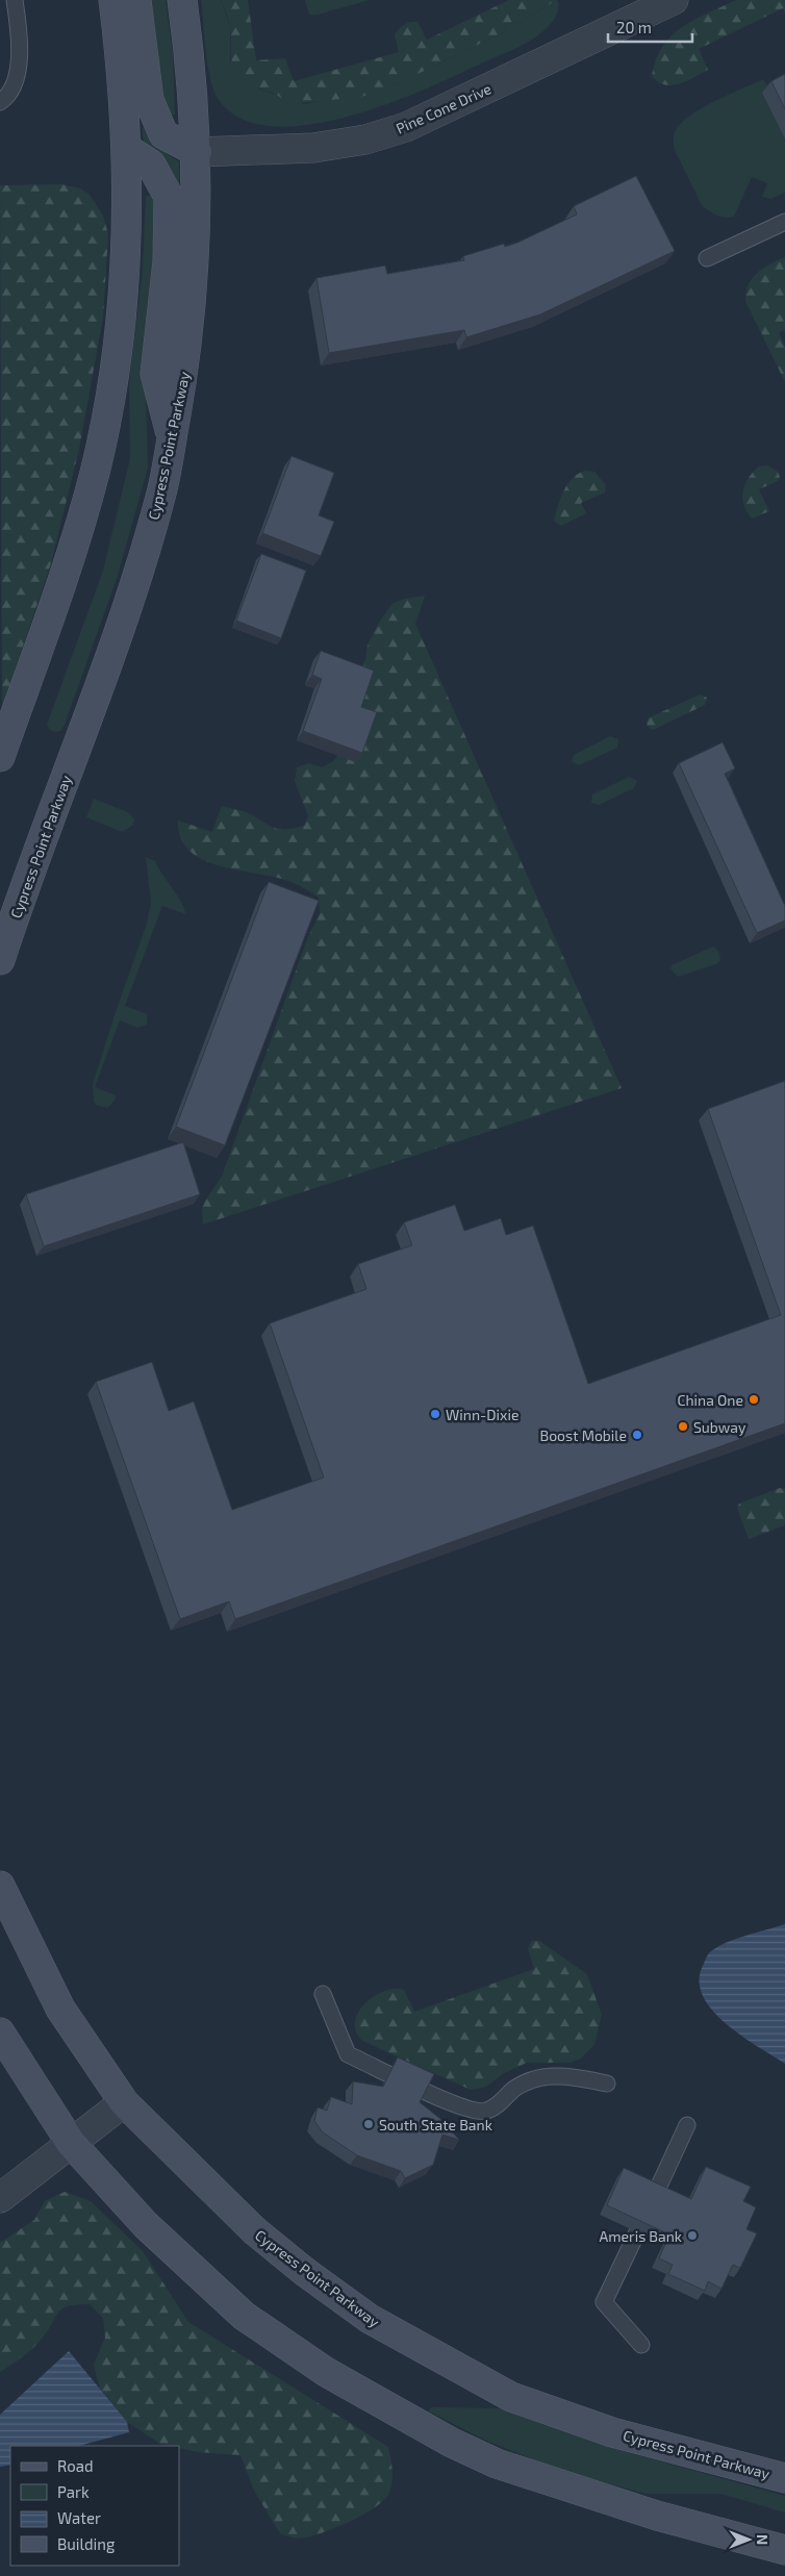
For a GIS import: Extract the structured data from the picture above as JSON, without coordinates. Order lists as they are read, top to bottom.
{
  "streets": {
    "street": ["Pine Cone Drive", "Cypress Point Parkway"]
  },
  "crossings": [
    ["Pine Cone Drive", "Cypress Point Parkway"]
  ],
  "places": [
    "China One",
    "Winn-Dixie",
    "Subway",
    "Boost Mobile",
    "South State Bank",
    "Ameris Bank"
  ],
  "legend": [
    "Road",
    "Park",
    "Water",
    "Building"
  ],
  "scale_bar": "20 m",
  "north": "right"
}
